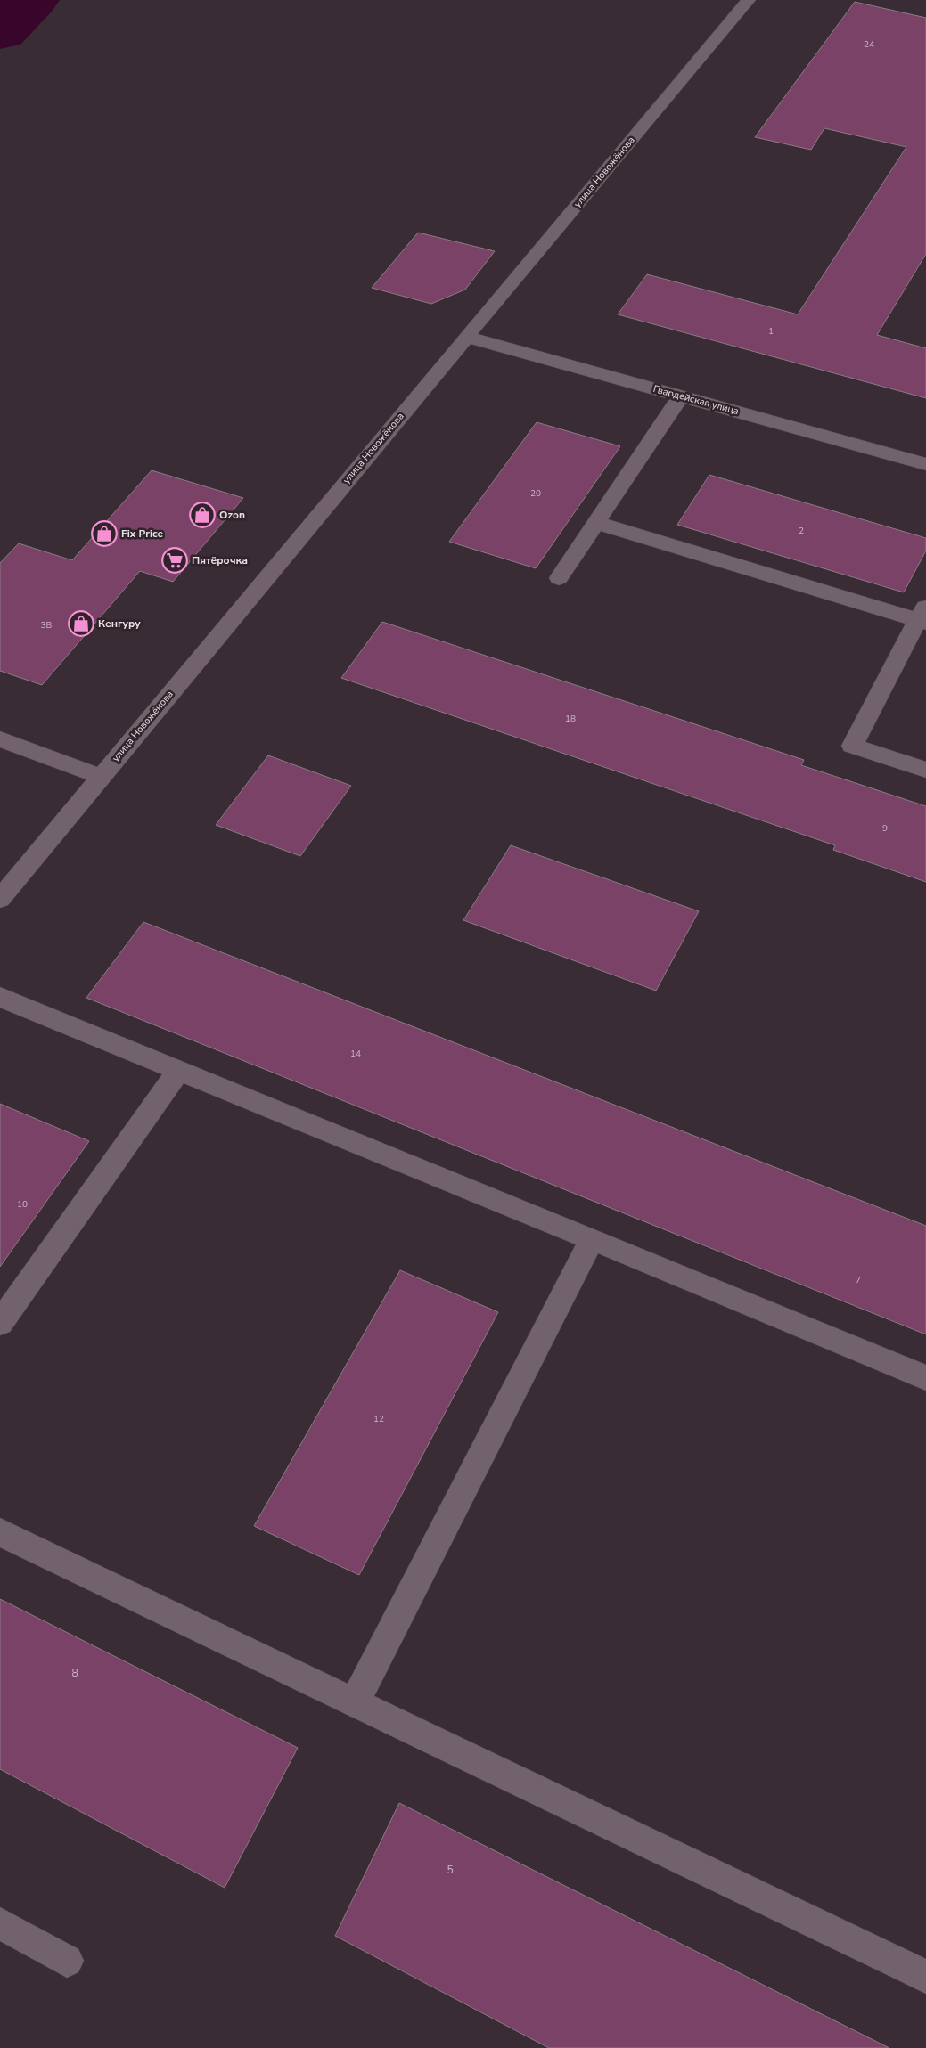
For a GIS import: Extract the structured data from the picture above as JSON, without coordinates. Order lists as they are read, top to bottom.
{
  "streets": {
    "street": ["улица Новожёнова", "Гвардейская улица"]
  },
  "crossings": [
    ["улица Новожёнова", "Гвардейская улица"]
  ],
  "places": {
    "shop": ["Ozon", "Fix Price", "Кенгуру"],
    "supermarket": ["Пятёрочка"]
  },
  "house_numbers": [
    "24",
    "1",
    "20",
    "2",
    "3В",
    "18",
    "9",
    "14",
    "10",
    "7",
    "12",
    "8",
    "5"
  ]
}
